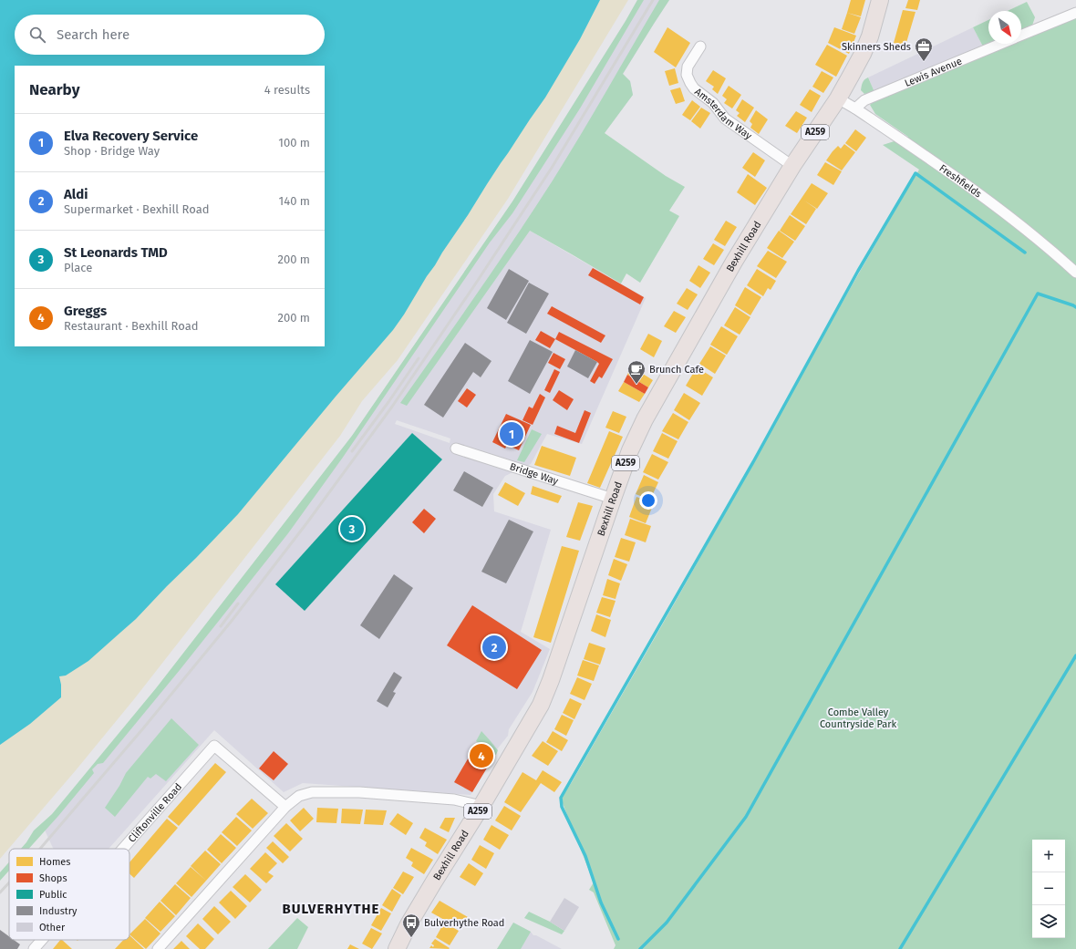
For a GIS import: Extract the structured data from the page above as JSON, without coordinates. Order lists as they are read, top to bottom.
{
  "streets": {
    "highway": ["A259", "Bexhill Road"],
    "street": [
      "Lewis Avenue",
      "Amsterdam Way",
      "Freshfields",
      "Bridge Way",
      "Cliftonville Road"
    ]
  },
  "crossings": [
    ["Lewis Avenue", "Freshfields"],
    ["Amsterdam Way", "Bexhill Road"],
    ["Freshfields", "Bexhill Road"],
    ["Bexhill Road", "Bridge Way"]
  ],
  "districts": ["BULVERHYTHE"],
  "parks": ["Combe Valley Countryside Park"],
  "places": {
    "office": ["Skinners Sheds"],
    "cafe": ["Brunch Cafe"],
    "bus stop": ["Bulverhythe Road"]
  },
  "legend": [
    "Homes",
    "Shops",
    "Public",
    "Industry",
    "Other"
  ],
  "north": "bottom right",
  "page": {
    "search": "Search here",
    "heading": ["Nearby", "4 results"],
    "list": [
      {
        "mark": "1",
        "name": "Elva Recovery Service",
        "note": "Shop · Bridge Way",
        "value": "100 m"
      },
      {
        "mark": "2",
        "name": "Aldi",
        "note": "Supermarket · Bexhill Road",
        "value": "140 m"
      },
      {
        "mark": "3",
        "name": "St Leonards TMD",
        "note": "Place",
        "value": "200 m"
      },
      {
        "mark": "4",
        "name": "Greggs",
        "note": "Restaurant · Bexhill Road",
        "value": "200 m"
      }
    ],
    "pins": [
      "1",
      "3",
      "2",
      "4"
    ],
    "map_buttons": ["+", "−"]
  }
}
